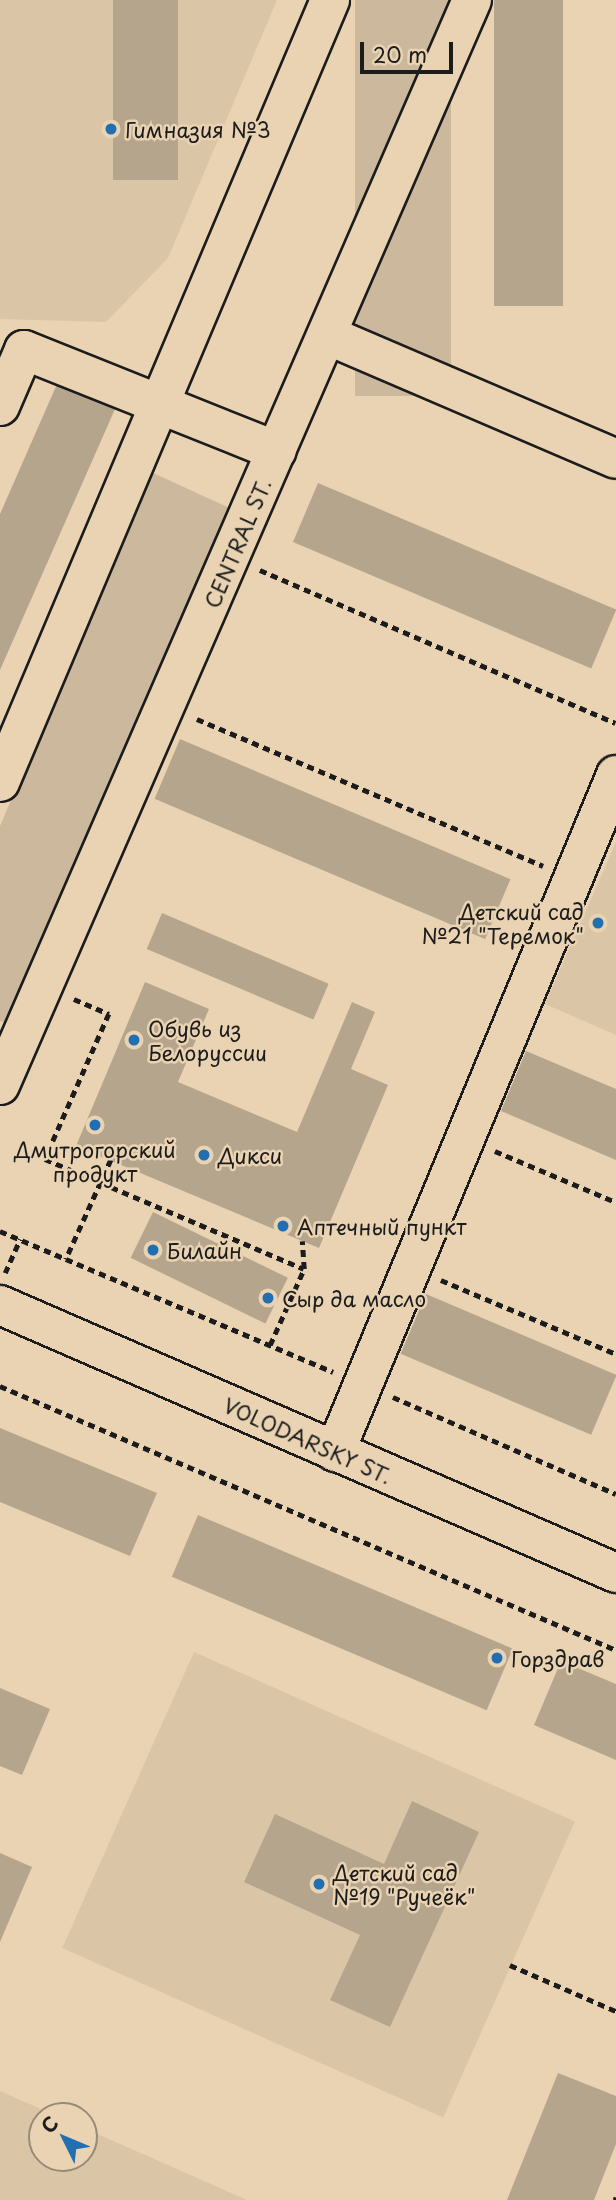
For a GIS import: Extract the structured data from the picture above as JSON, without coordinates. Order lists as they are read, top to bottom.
{
  "streets": {
    "street": ["CENTRAL ST.", "VOLODARSKY ST."]
  },
  "places": [
    "Гимназия №3",
    "Детский сад №21 \"Теремок\"",
    "Обувь из Белоруссии",
    "Дмитрогорский продукт",
    "Дикси",
    "Аптечный пункт",
    "Билайн",
    "Сыр да масло",
    "Горздрав",
    "Детский сад №19 \"Ручеёк\""
  ],
  "scale_bar": "20 m",
  "north": "top left"
}
